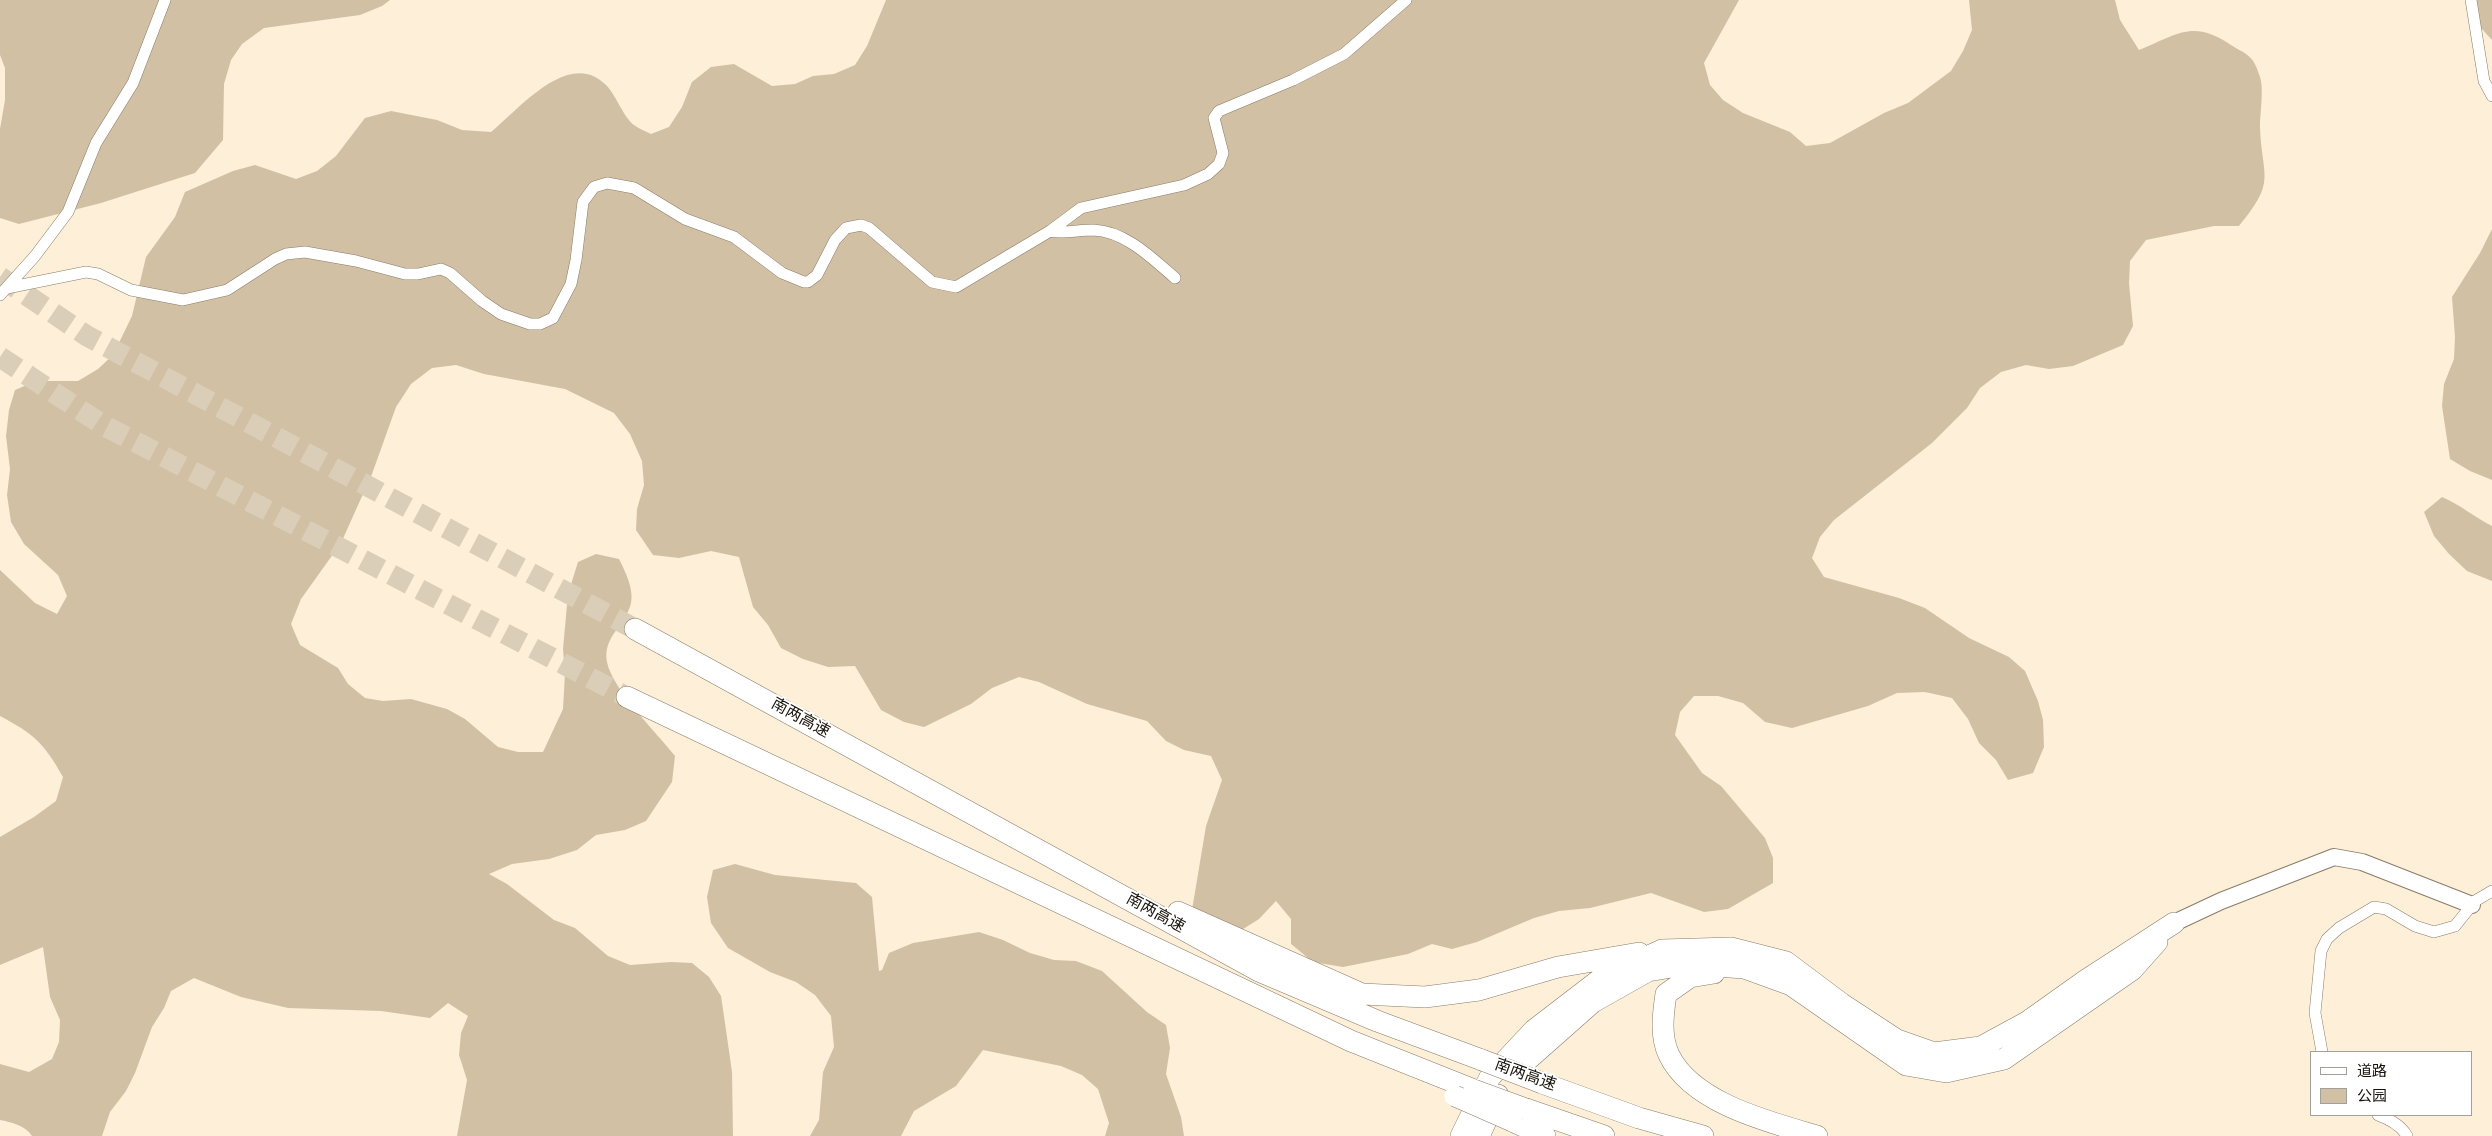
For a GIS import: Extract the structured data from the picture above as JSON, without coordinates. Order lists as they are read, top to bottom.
{
  "streets": {
    "highway": ["南两高速"]
  },
  "legend": ["道路", "公园"]
}
